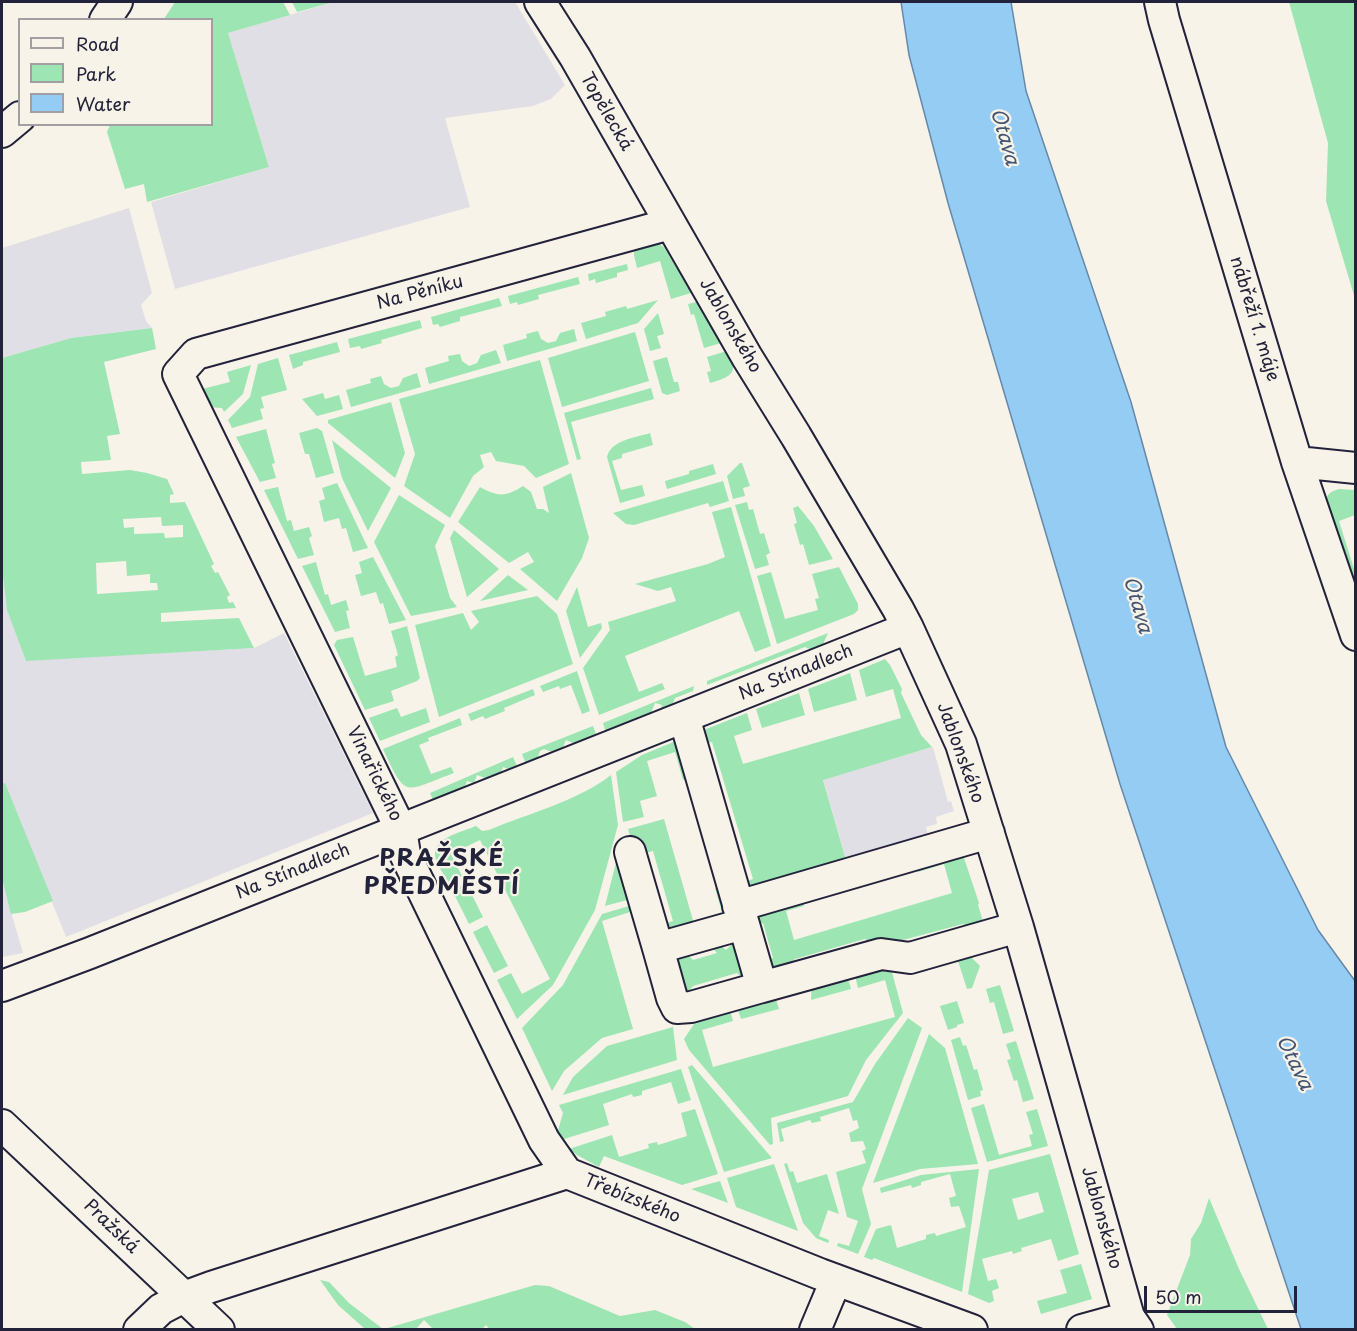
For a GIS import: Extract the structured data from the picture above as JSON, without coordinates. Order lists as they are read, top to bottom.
{
  "streets": {
    "street": [
      "Topělecká",
      "Na Pěníku",
      "nábřeží 1. máje",
      "Jablonského",
      "Na Stínadlech",
      "Vinařického",
      "Třebízského",
      "Pražská"
    ]
  },
  "crossings": [
    ["Topělecká", "Na Pěníku"],
    ["Topělecká", "Jablonského"],
    ["Na Pěníku", "Jablonského"],
    ["Na Pěníku", "Vinařického"],
    ["Jablonského", "Na Stínadlech"],
    ["Na Stínadlech", "Vinařického"],
    ["Vinařického", "Třebízského"],
    ["Třebízského", "Pražská"]
  ],
  "districts": ["PRAŽSKÉ PŘEDMĚSTÍ"],
  "water": ["Otava"],
  "legend": ["Road", "Park", "Water"],
  "scale_bar": "50 m"
}
